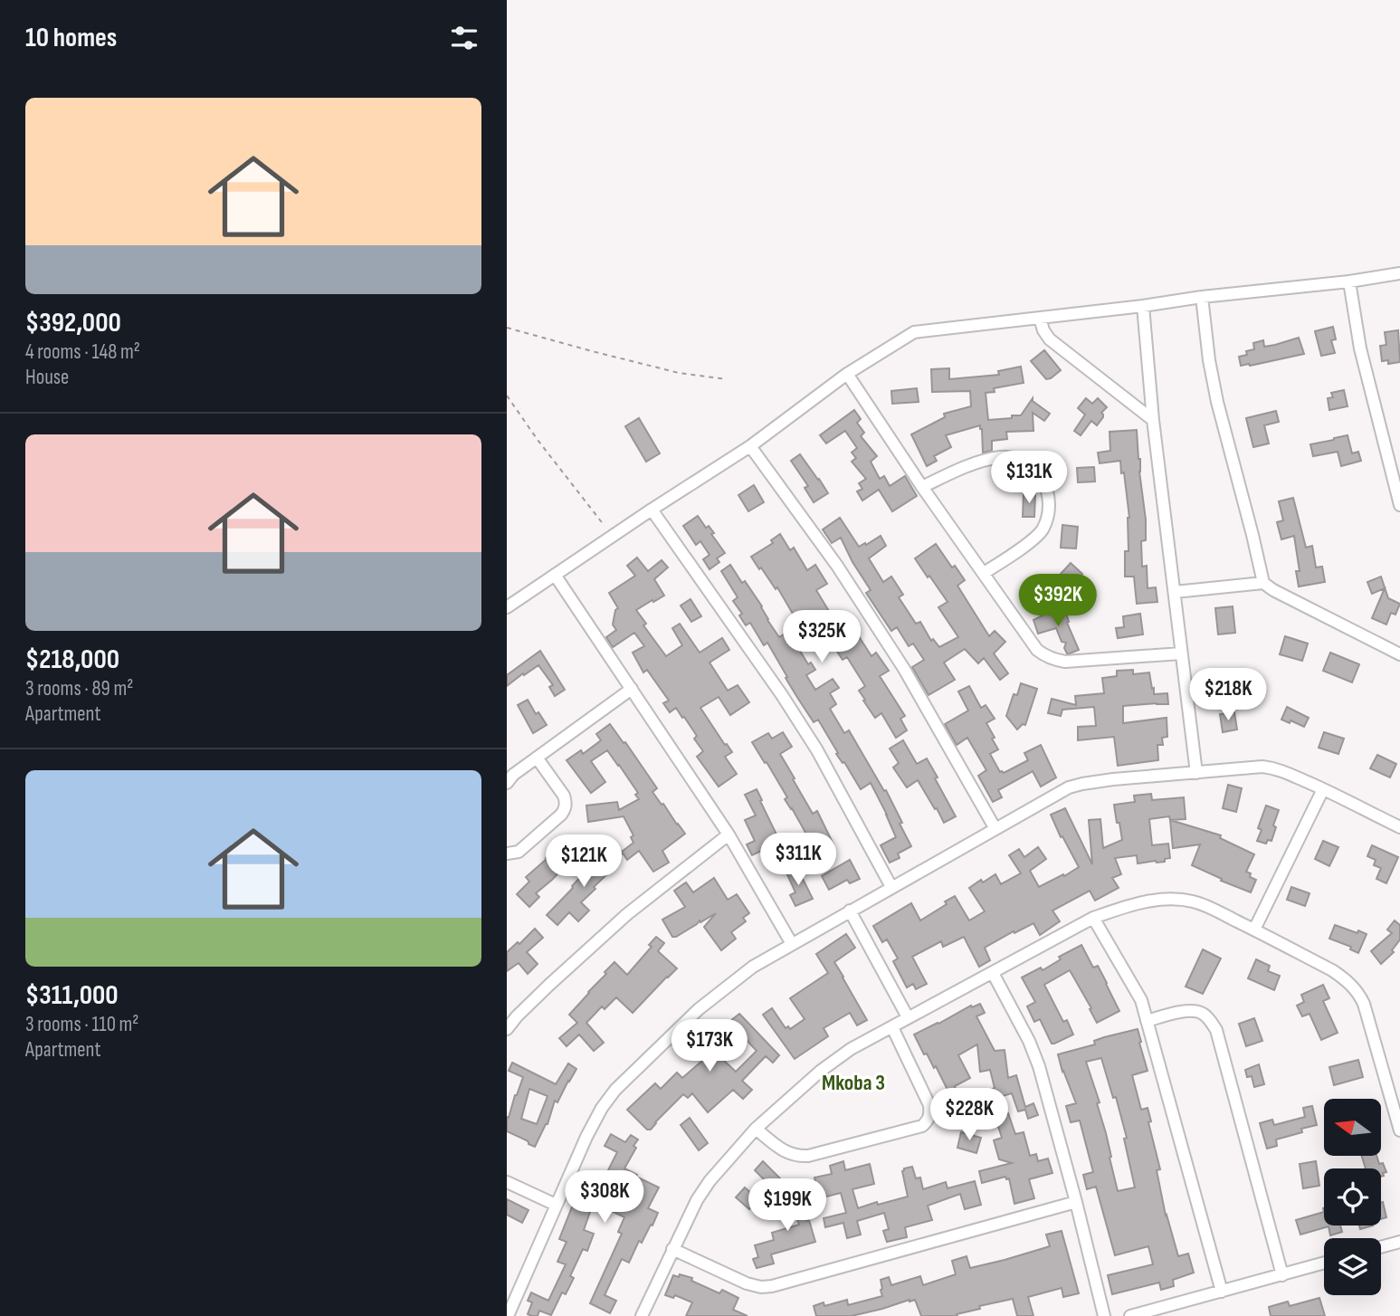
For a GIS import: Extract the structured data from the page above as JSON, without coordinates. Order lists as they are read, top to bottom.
{
  "districts": ["Mkoba 3"],
  "north": "left",
  "page": {
    "heading": "10 homes",
    "list": [
      {
        "name": "$392,000",
        "note": "4 rooms · 148 m² · House"
      },
      {
        "name": "$218,000",
        "note": "3 rooms · 89 m² · Apartment"
      },
      {
        "name": "$311,000",
        "note": "3 rooms · 110 m² · Apartment"
      }
    ],
    "price": [
      "$131K",
      "$392K",
      "$325K",
      "$218K",
      "$311K",
      "$121K",
      "$173K",
      "$228K",
      "$308K",
      "$199K"
    ]
  }
}
